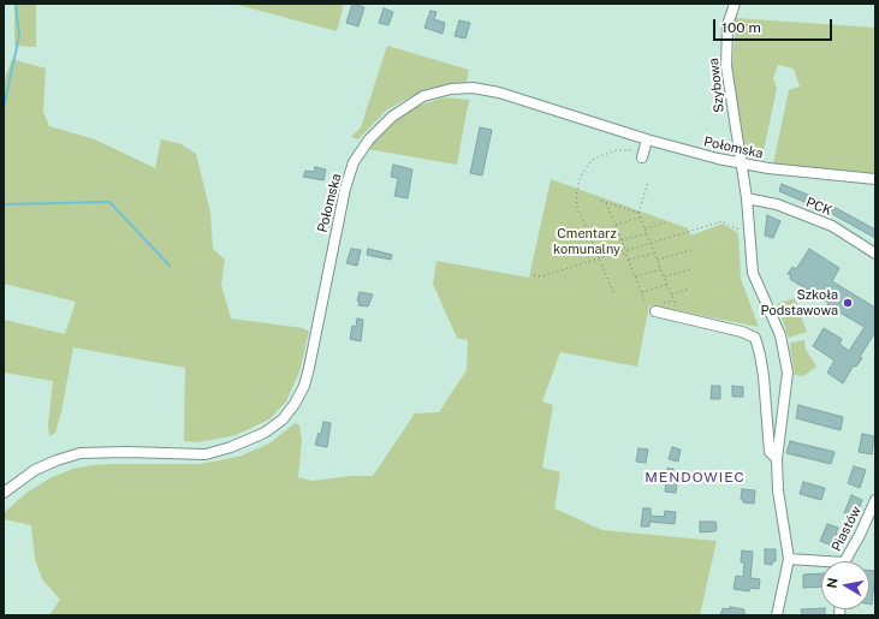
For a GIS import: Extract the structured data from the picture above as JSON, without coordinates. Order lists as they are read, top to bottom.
{
  "streets": {
    "street": [
      "Szybowa",
      "Połomska",
      "PCK",
      "Piastów"
    ]
  },
  "crossings": [
    ["Szybowa", "Połomska"],
    ["Szybowa", "PCK"]
  ],
  "districts": ["MENDOWIEC"],
  "parks": ["Cmentarz komunalny"],
  "places": ["Szkoła Podstawowa"],
  "scale_bar": "100 m",
  "north": "left"
}
